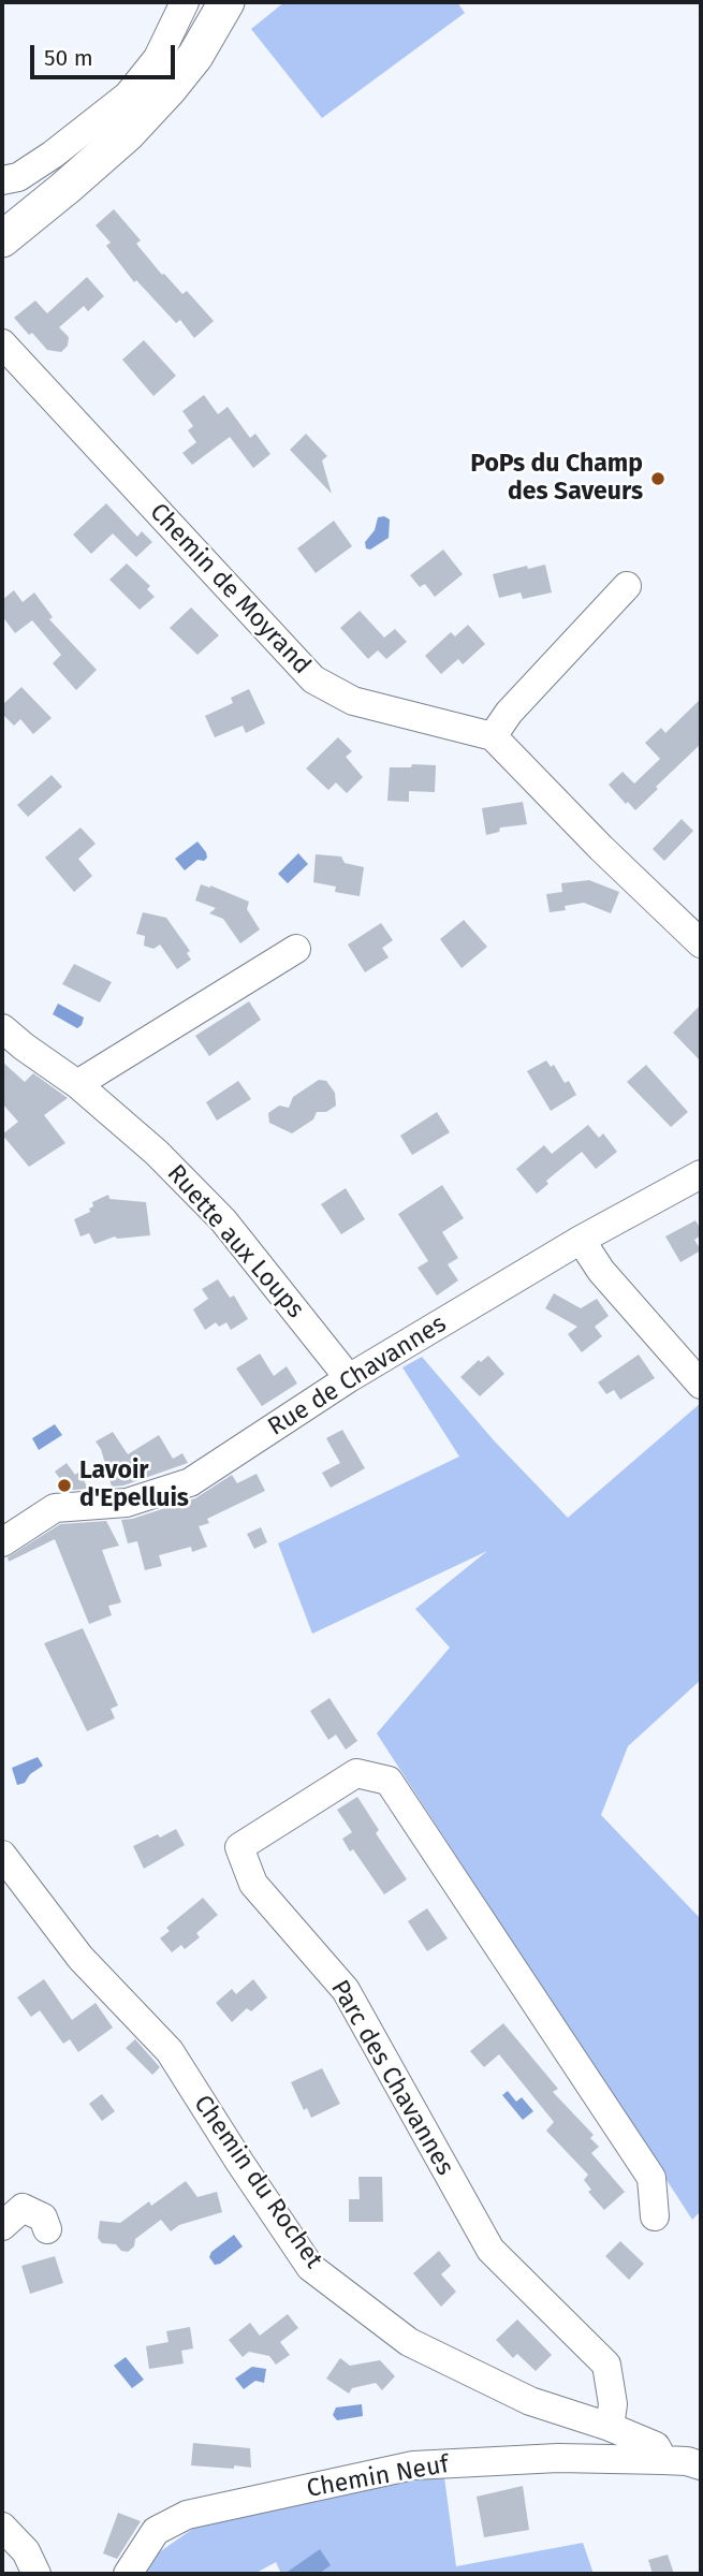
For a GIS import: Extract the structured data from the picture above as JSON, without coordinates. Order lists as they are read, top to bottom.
{
  "streets": {
    "street": [
      "Chemin de Moyrand",
      "Ruette aux Loups",
      "Rue de Chavannes",
      "Parc des Chavannes",
      "Chemin du Rochet",
      "Chemin Neuf"
    ]
  },
  "crossings": [
    ["Ruette aux Loups", "Rue de Chavannes"],
    ["Parc des Chavannes", "Chemin du Rochet"],
    ["Chemin du Rochet", "Chemin Neuf"]
  ],
  "places": ["PoPs du Champ des Saveurs", "Lavoir d'Epelluis"],
  "scale_bar": "50 m"
}
